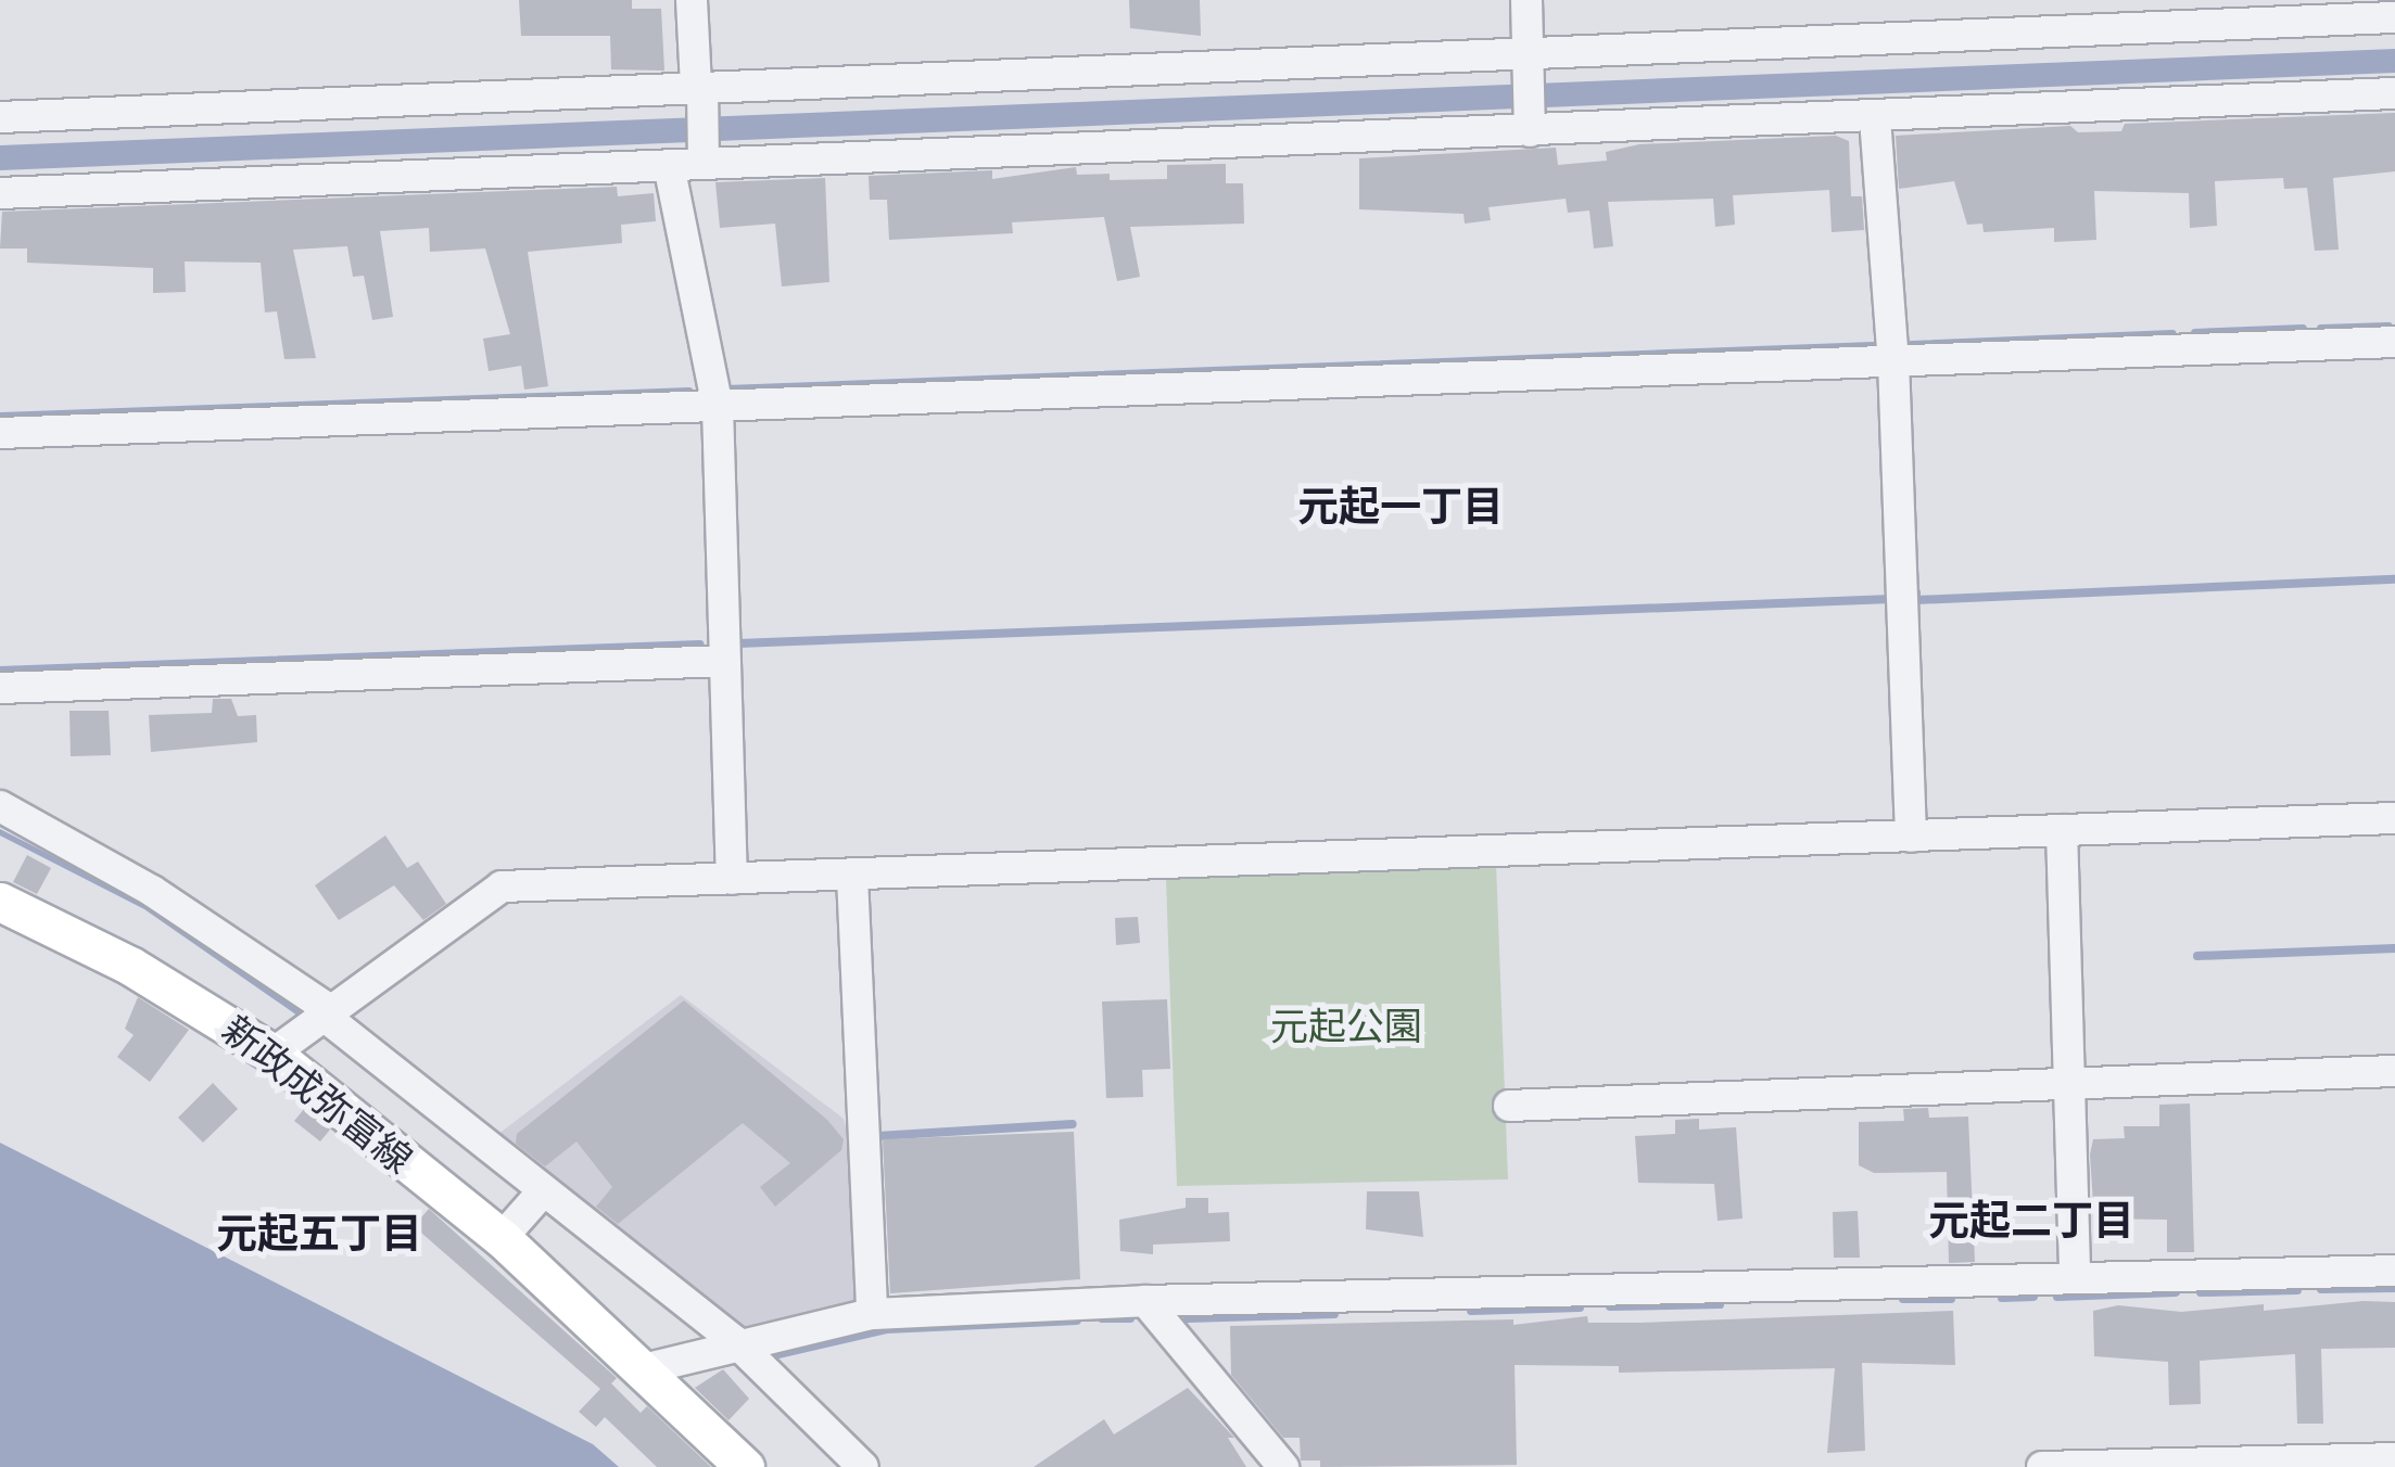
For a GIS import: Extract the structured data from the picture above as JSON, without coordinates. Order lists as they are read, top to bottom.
{
  "streets": {
    "main road": ["新政成弥富線"]
  },
  "districts": ["元起一丁目", "元起二丁目", "元起五丁目"],
  "parks": ["元起公園"]
}
